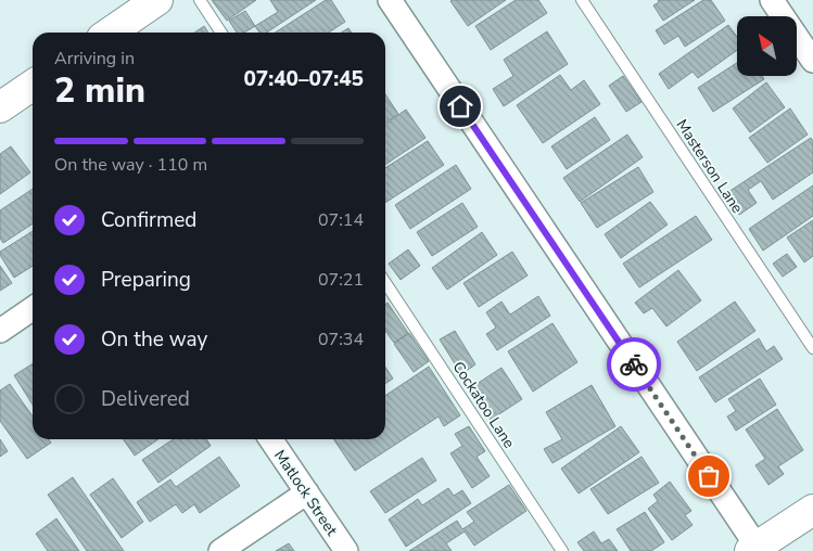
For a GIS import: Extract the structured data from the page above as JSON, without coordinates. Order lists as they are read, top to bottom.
{
  "streets": {
    "street": ["Matlock Street"],
    "lane": ["Masterson Lane", "Cockatoo Lane"]
  },
  "north": "top left",
  "page": {
    "heading": ["2 min", "Arriving in", "07:40–07:45"],
    "bar": "On the way · 110 m",
    "list": [
      ["Confirmed", "07:14"],
      ["Preparing", "07:21"],
      ["On the way", "07:34"],
      "Delivered"
    ]
  }
}
